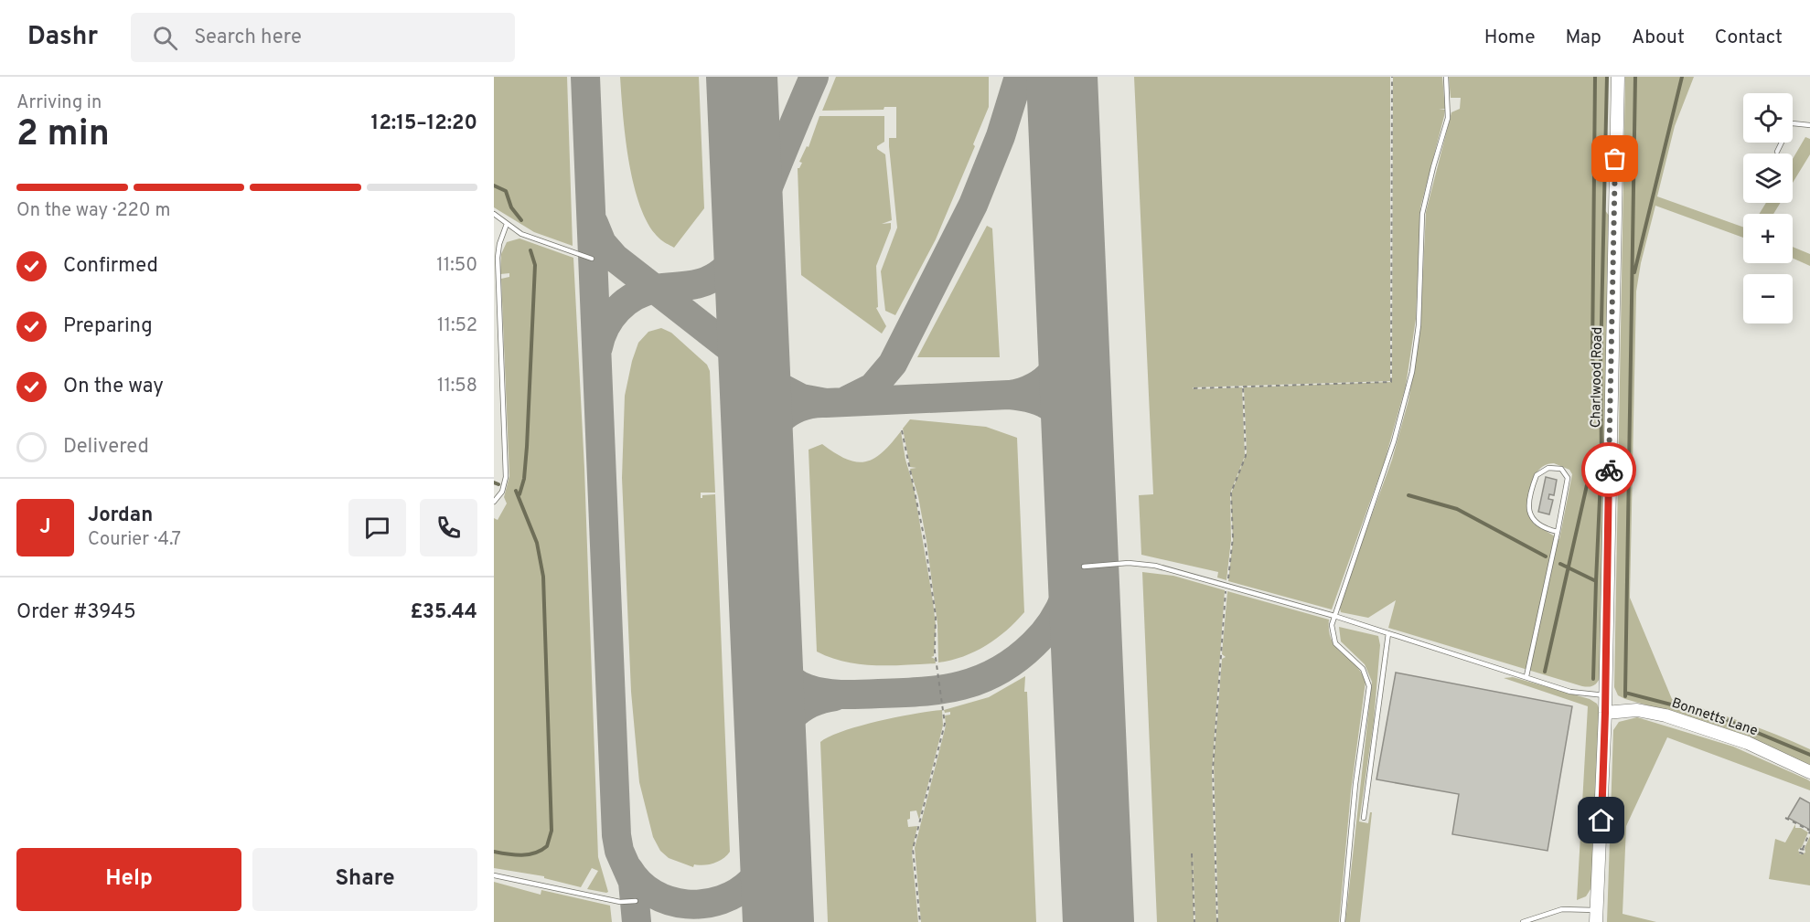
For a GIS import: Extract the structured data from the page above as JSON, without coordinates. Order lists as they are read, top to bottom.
{
  "streets": {
    "street": ["Charlwood Road", "Bonnetts Lane"]
  },
  "crossings": [
    ["Charlwood Road", "Bonnetts Lane"]
  ],
  "page": {
    "header": "Dashr",
    "search": "Search here",
    "nav": [
      "Home",
      "Map",
      "About",
      "Contact"
    ],
    "heading": ["2 min", "Arriving in", "12:15–12:20"],
    "panel": [
      "Jordan",
      "Courier · 4.7",
      "Order #3945",
      "£35.44"
    ],
    "map_buttons": ["+", "−"],
    "bar": "On the way · 220 m",
    "list": [
      ["Confirmed", "11:50"],
      ["Preparing", "11:52"],
      ["On the way", "11:58"],
      "Delivered"
    ],
    "round": "J",
    "buttons": ["Help", "Share"]
  }
}
